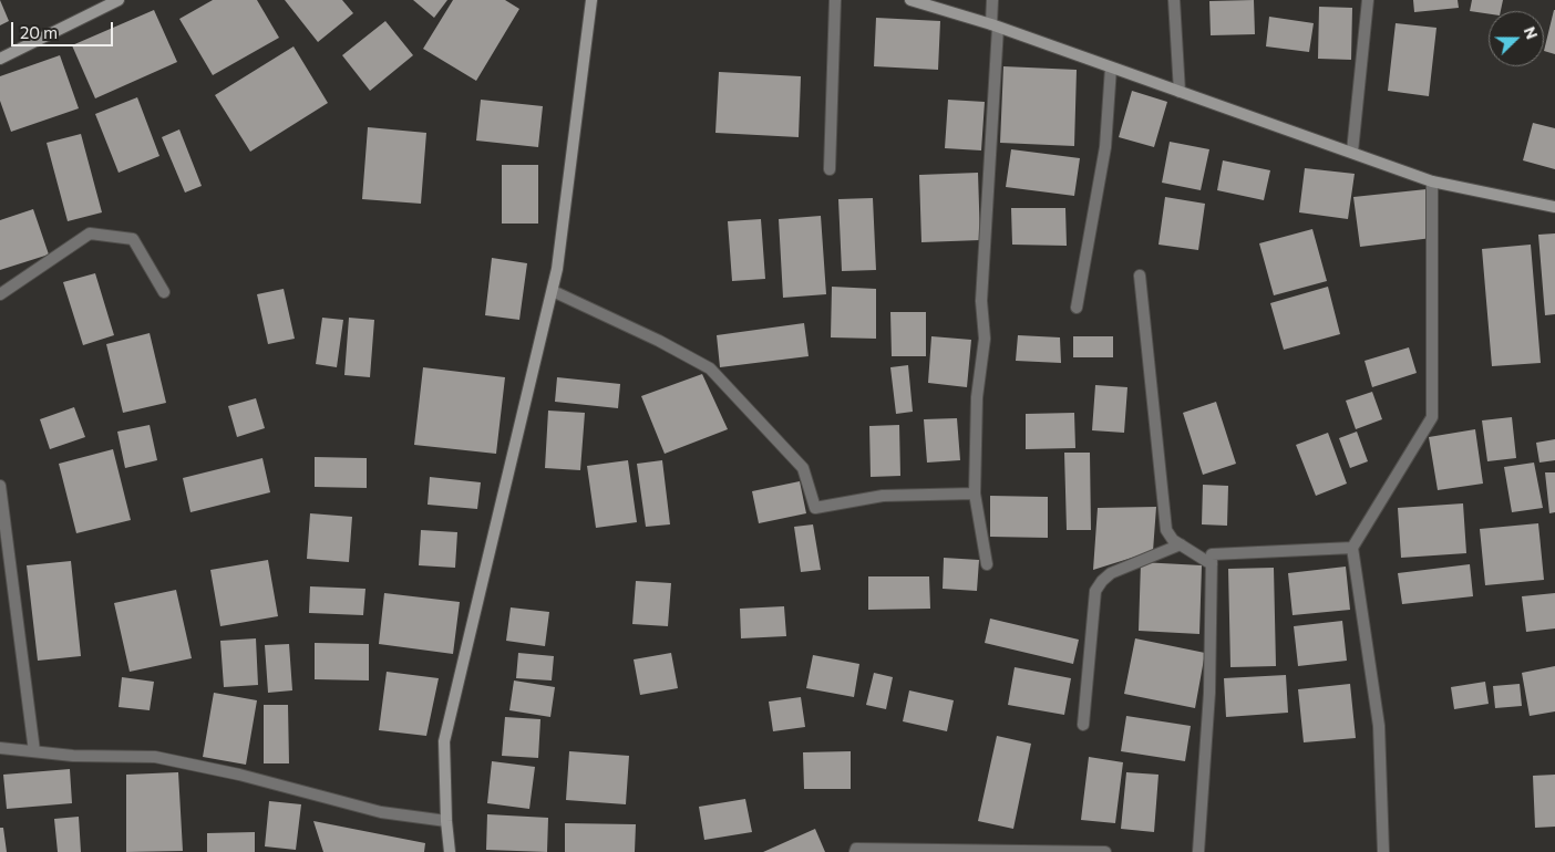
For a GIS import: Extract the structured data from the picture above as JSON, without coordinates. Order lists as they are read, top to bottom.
{
  "scale_bar": "20 m",
  "north": "right"
}
